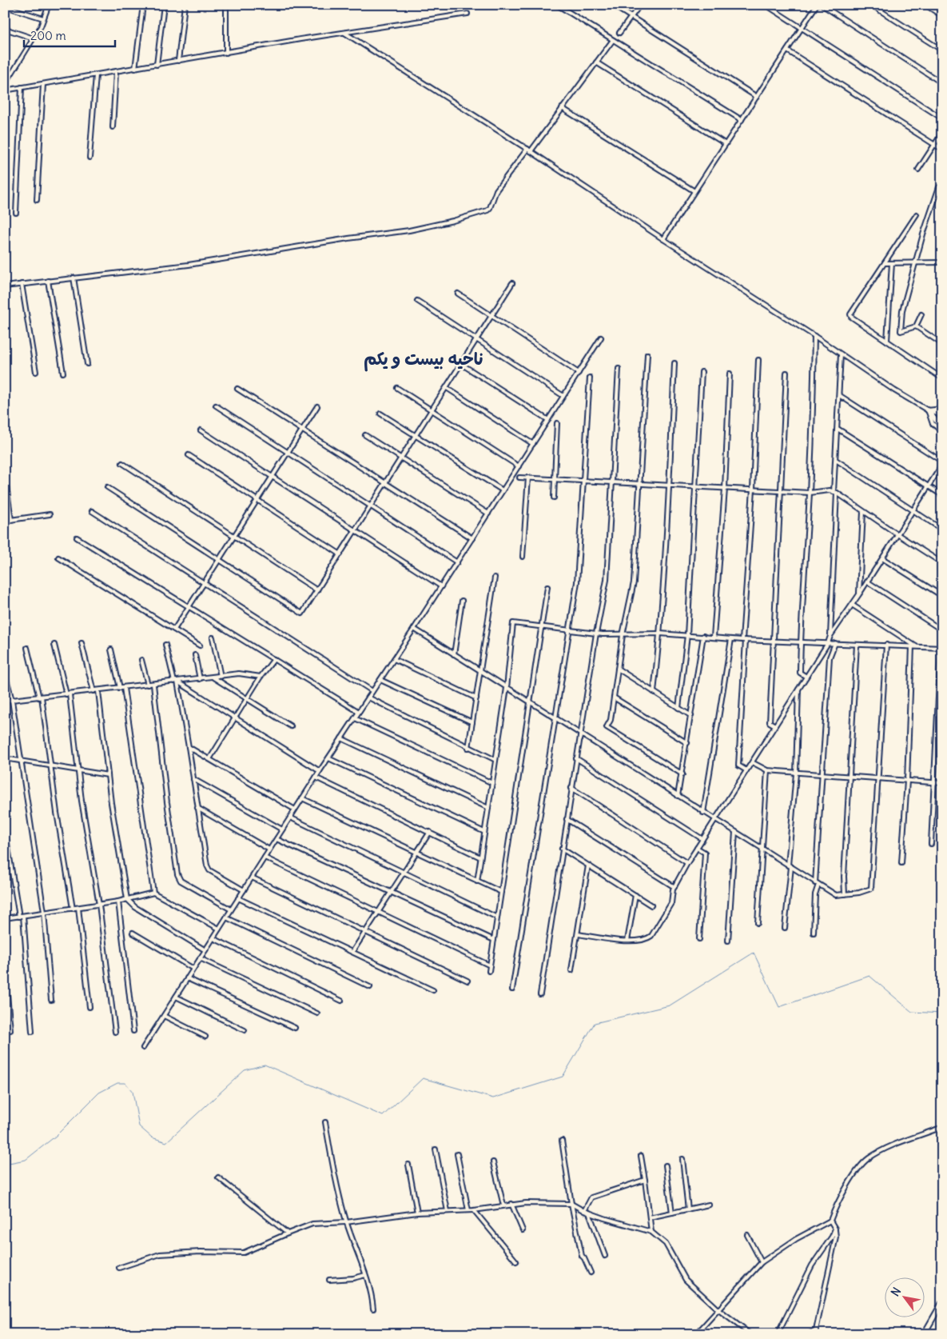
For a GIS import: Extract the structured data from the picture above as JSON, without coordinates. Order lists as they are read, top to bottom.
{
  "districts": ["ناحیه بیست و یکم"],
  "scale_bar": "200 m",
  "north": "top left"
}
